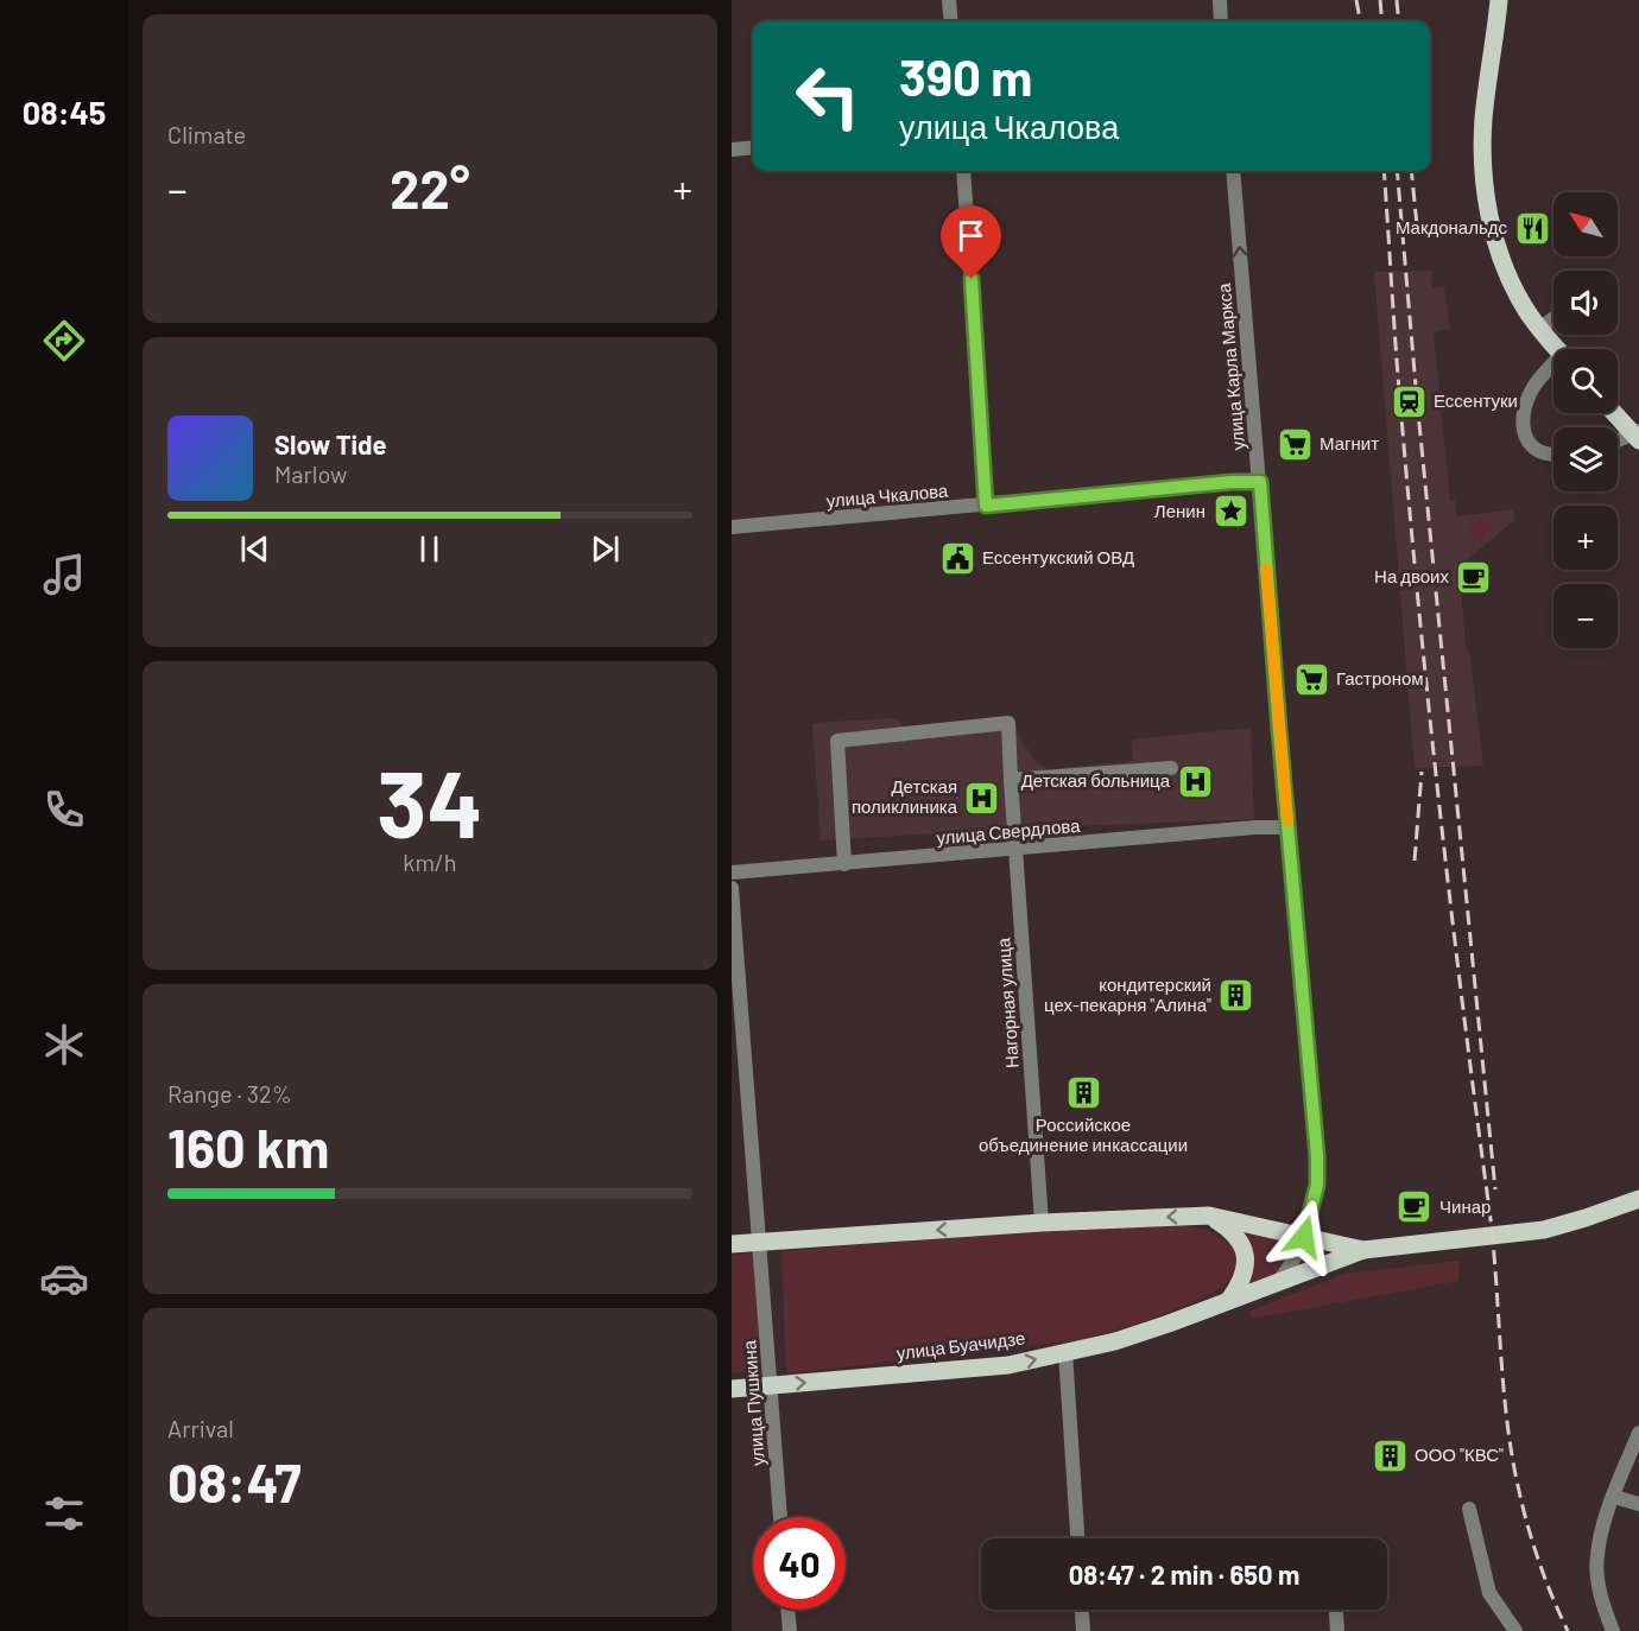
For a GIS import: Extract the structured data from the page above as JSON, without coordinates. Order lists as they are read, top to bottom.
{
  "streets": {
    "main road": ["улица Буачидзе"],
    "street": [
      "улица Карла Маркса",
      "улица Чкалова",
      "улица Свердлова",
      "Нагорная улица",
      "улица Пушкина"
    ]
  },
  "crossings": [
    ["улица Карла Маркса", "улица Чкалова"],
    ["улица Карла Маркса", "улица Свердлова"],
    ["улица Карла Маркса", "улица Буачидзе"],
    ["улица Свердлова", "Нагорная улица"],
    ["Нагорная улица", "улица Буачидзе"],
    ["улица Буачидзе", "улица Пушкина"]
  ],
  "places": {
    "restaurant": ["Макдональдс"],
    "station": ["Ессентуки"],
    "supermarket": ["Магнит", "Гастроном"],
    "place": ["Ленин"],
    "public building": ["Ессентукский ОВД"],
    "cafe": ["На двоих", "Чинар"],
    "hospital": ["Детская больница", "Детская поликлиника"],
    "building": ["кондитерский цех-пекарня \"Алина\"", "Российское объединение инкассации", "ООО \"КВС\""]
  },
  "north": "top left",
  "page": {
    "tabs": "08:45",
    "tile": [
      "Climate",
      ["34", "km/h"],
      ["Range · 32%", "160 km"],
      ["Arrival", "08:47"]
    ],
    "turn": ["390 m", "улица Чкалова"],
    "heat": ["−", "22°", "+"],
    "map_buttons": ["+", "−"],
    "song": ["Slow Tide", "Marlow"],
    "limit": "40",
    "trip": "08:47 · 2 min · 650 m"
  }
}
